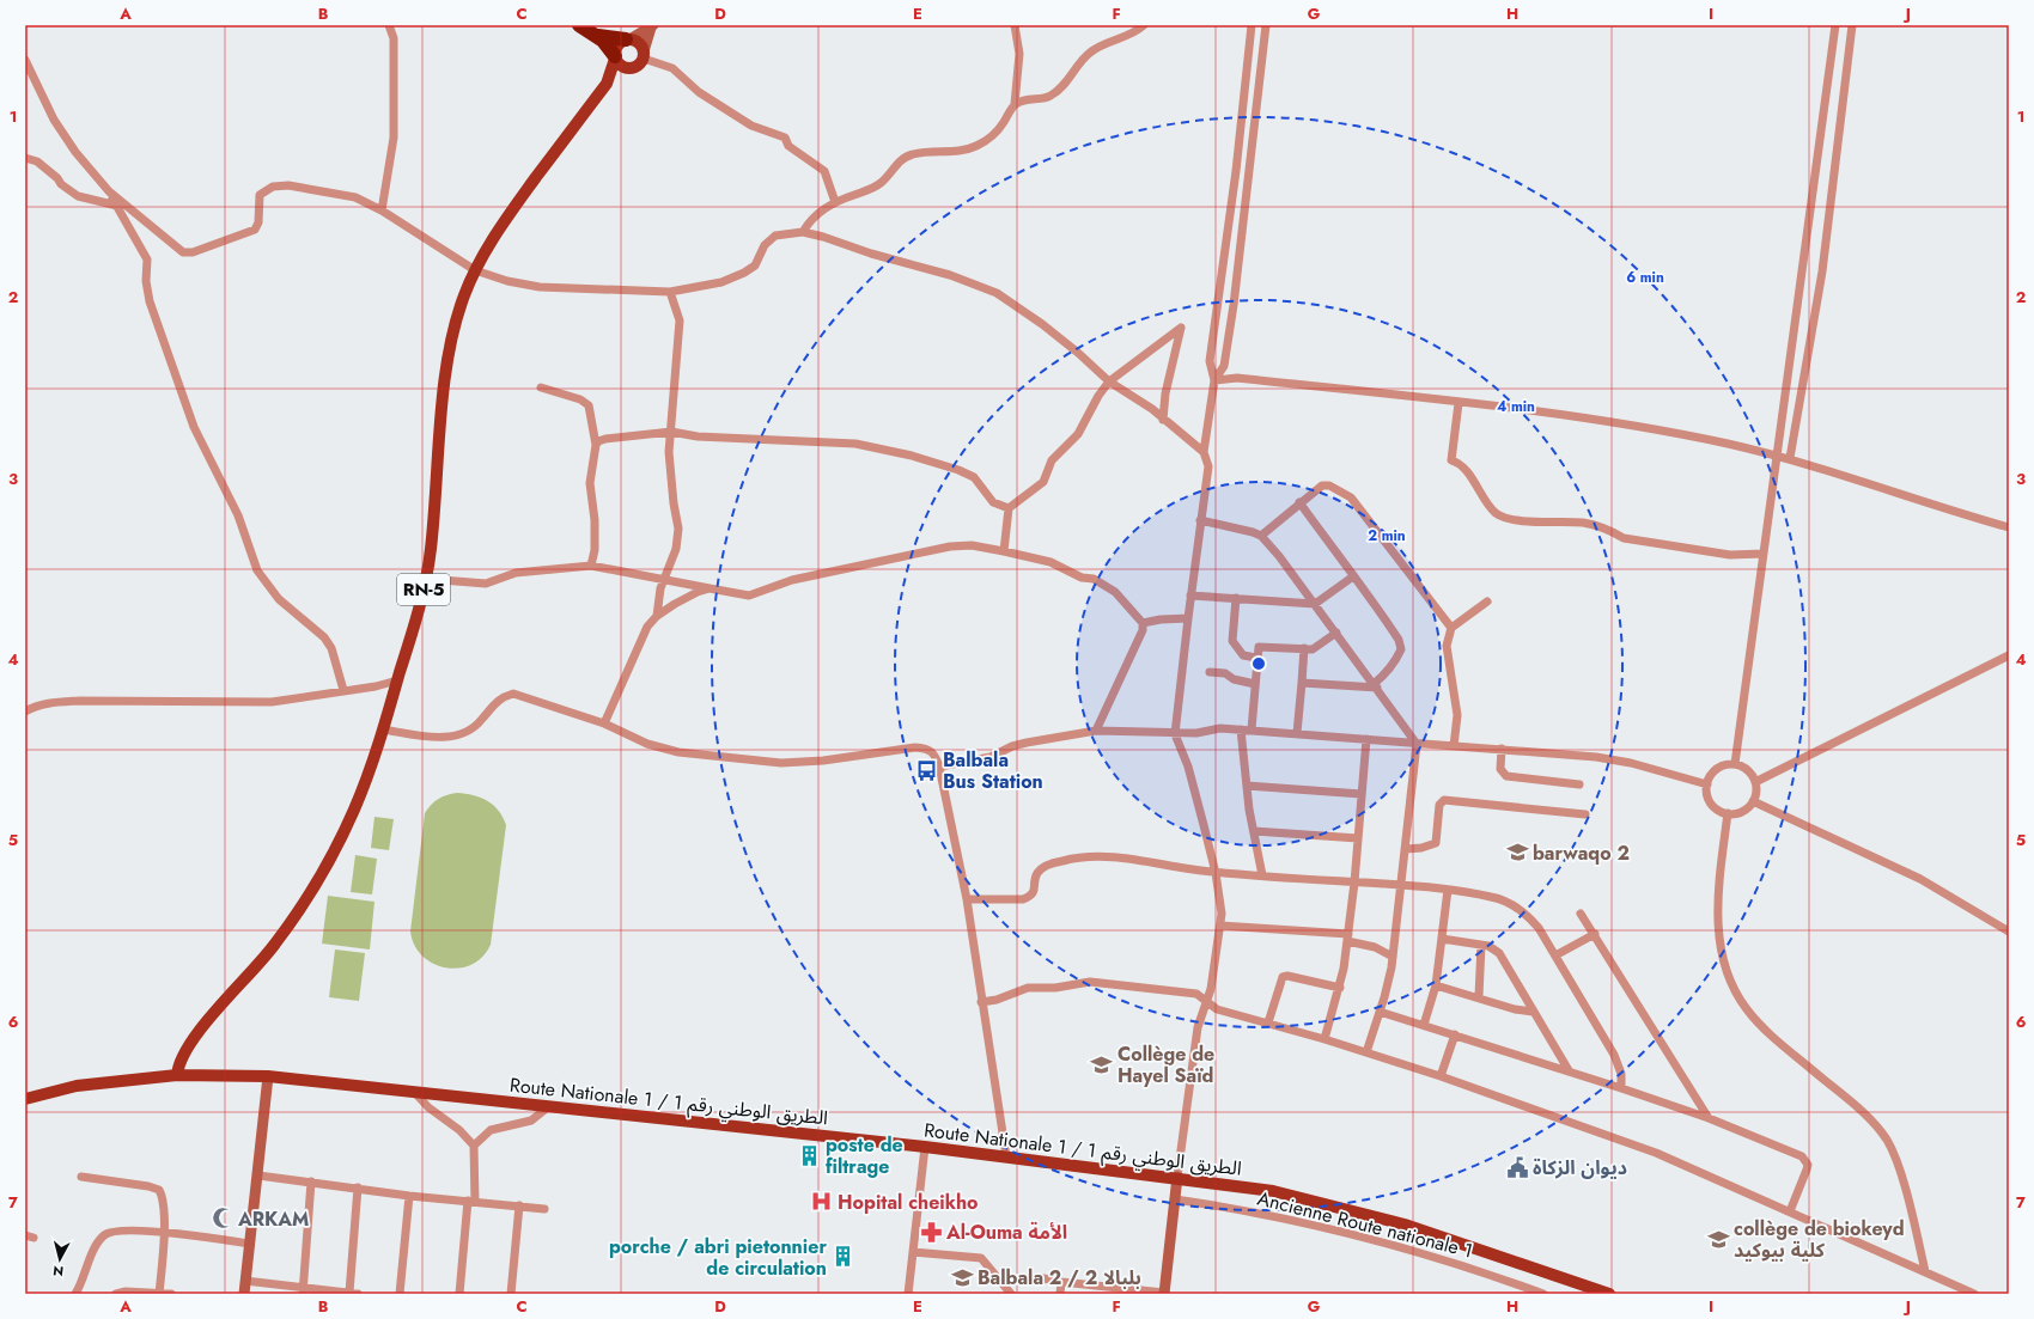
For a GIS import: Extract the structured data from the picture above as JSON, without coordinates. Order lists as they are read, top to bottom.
{
  "streets": {
    "main road": ["RN-5", "Route Nationale 1 / الطريق الوطني رقم 1"],
    "street": ["Ancienne Route nationale 1"]
  },
  "crossings": [
    ["RN-5", "Route Nationale 1 / الطريق الوطني رقم 1"]
  ],
  "places": {
    "bus stop": ["Balbala Bus Station"],
    "school or university": [
      "barwaqo 2",
      "Collège de Hayel Saïd",
      "collège de biokeyd كلية بيوكيد",
      "Balbala 2 / بلبالا 2"
    ],
    "building": ["poste de filtrage", "porche / abri pietonnier de circulation"],
    "public building": ["ديوان الزكاة"],
    "hospital": ["Hopital cheikho"],
    "mosque": ["ARKAM"],
    "pharmacy": ["Al-Ouma الأمة"]
  },
  "north": "bottom",
  "grid": {
    "columns": [
      "A",
      "B",
      "C",
      "D",
      "E",
      "F",
      "G",
      "H",
      "I",
      "J"
    ],
    "rows": [
      "1",
      "2",
      "3",
      "4",
      "5",
      "6",
      "7"
    ]
  },
  "rings": ["6 min", "4 min", "2 min"]
}
